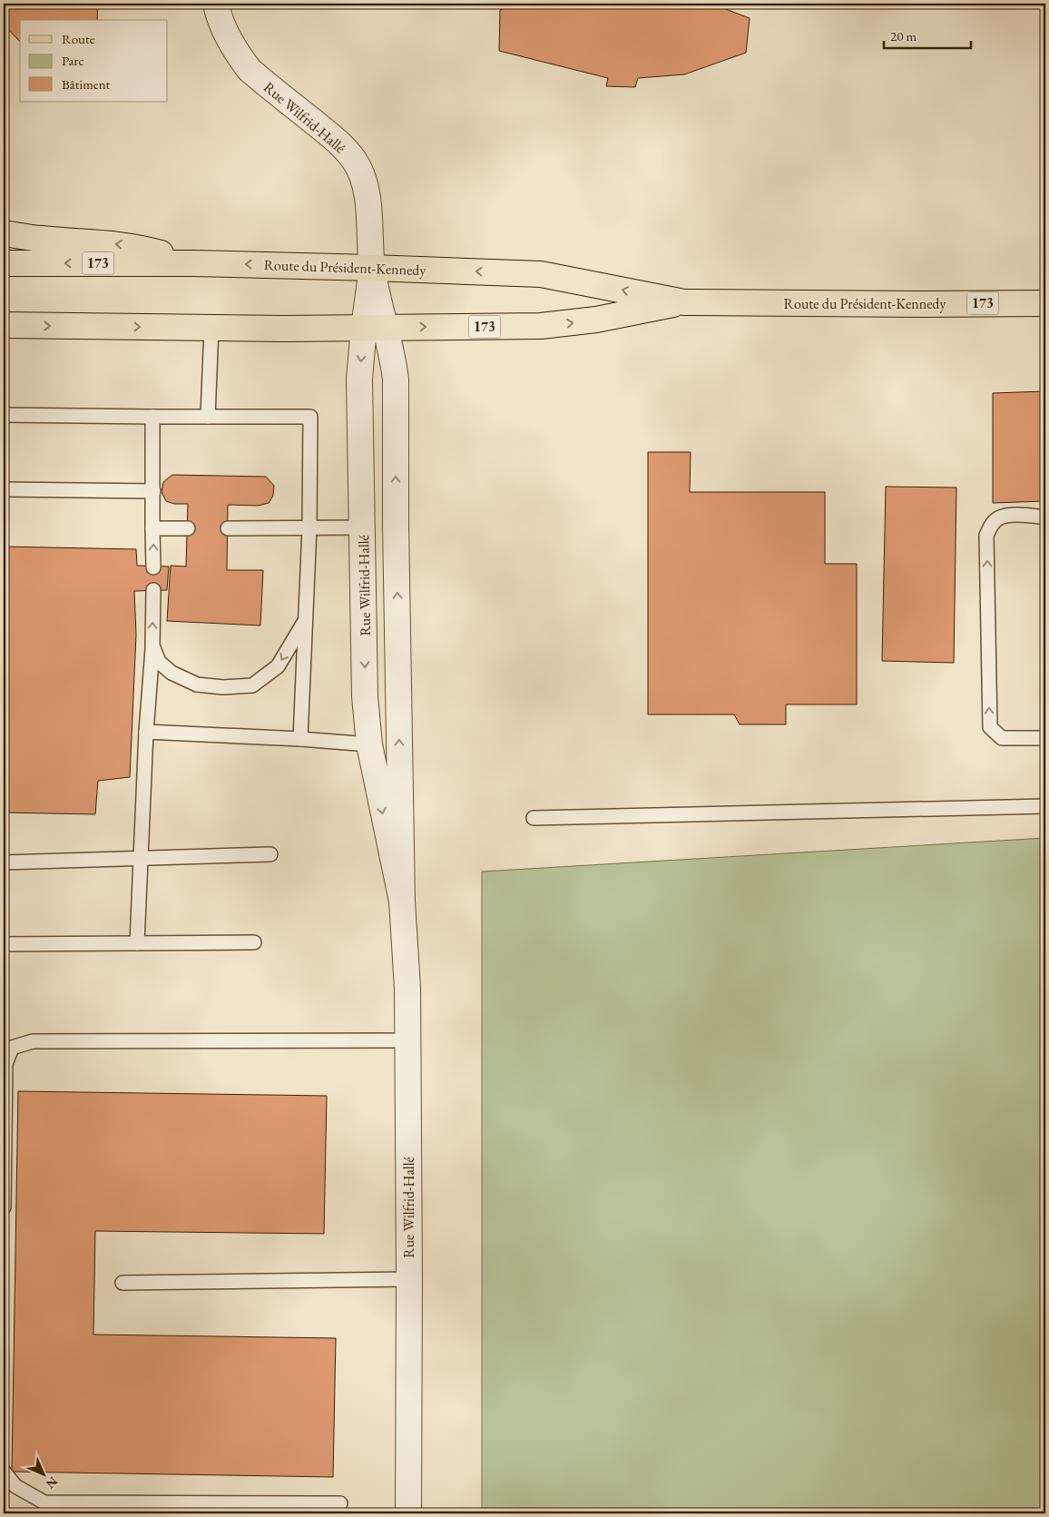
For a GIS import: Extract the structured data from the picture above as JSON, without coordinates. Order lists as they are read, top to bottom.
{
  "streets": {
    "main road": ["173", "Route du Président-Kennedy"],
    "street": ["Rue Wilfrid-Hallé"]
  },
  "crossings": [
    ["Rue Wilfrid-Hallé", "Route du Président-Kennedy"]
  ],
  "legend": ["Route", "Parc", "Bâtiment"],
  "scale_bar": "20 m",
  "north": "bottom right"
}
